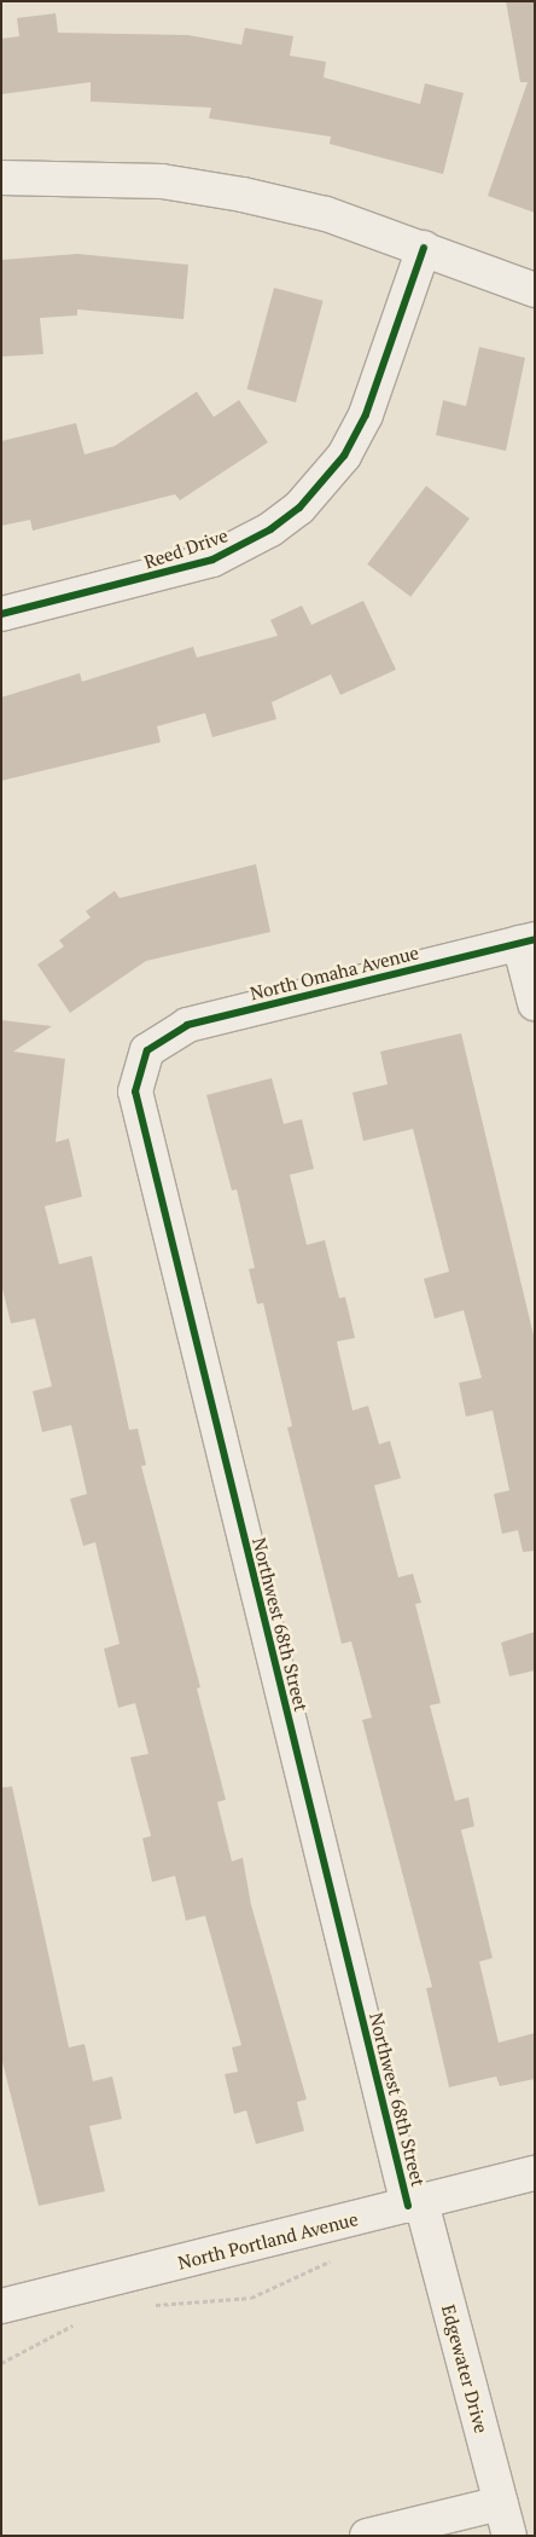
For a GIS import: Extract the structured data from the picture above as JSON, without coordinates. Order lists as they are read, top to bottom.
{
  "streets": {
    "street": [
      "Reed Drive",
      "North Omaha Avenue",
      "Northwest 68th Street",
      "North Portland Avenue",
      "Edgewater Drive"
    ]
  },
  "crossings": [
    ["North Omaha Avenue", "Northwest 68th Street"],
    ["Northwest 68th Street", "North Portland Avenue"],
    ["Northwest 68th Street", "Edgewater Drive"],
    ["North Portland Avenue", "Edgewater Drive"]
  ]
}
